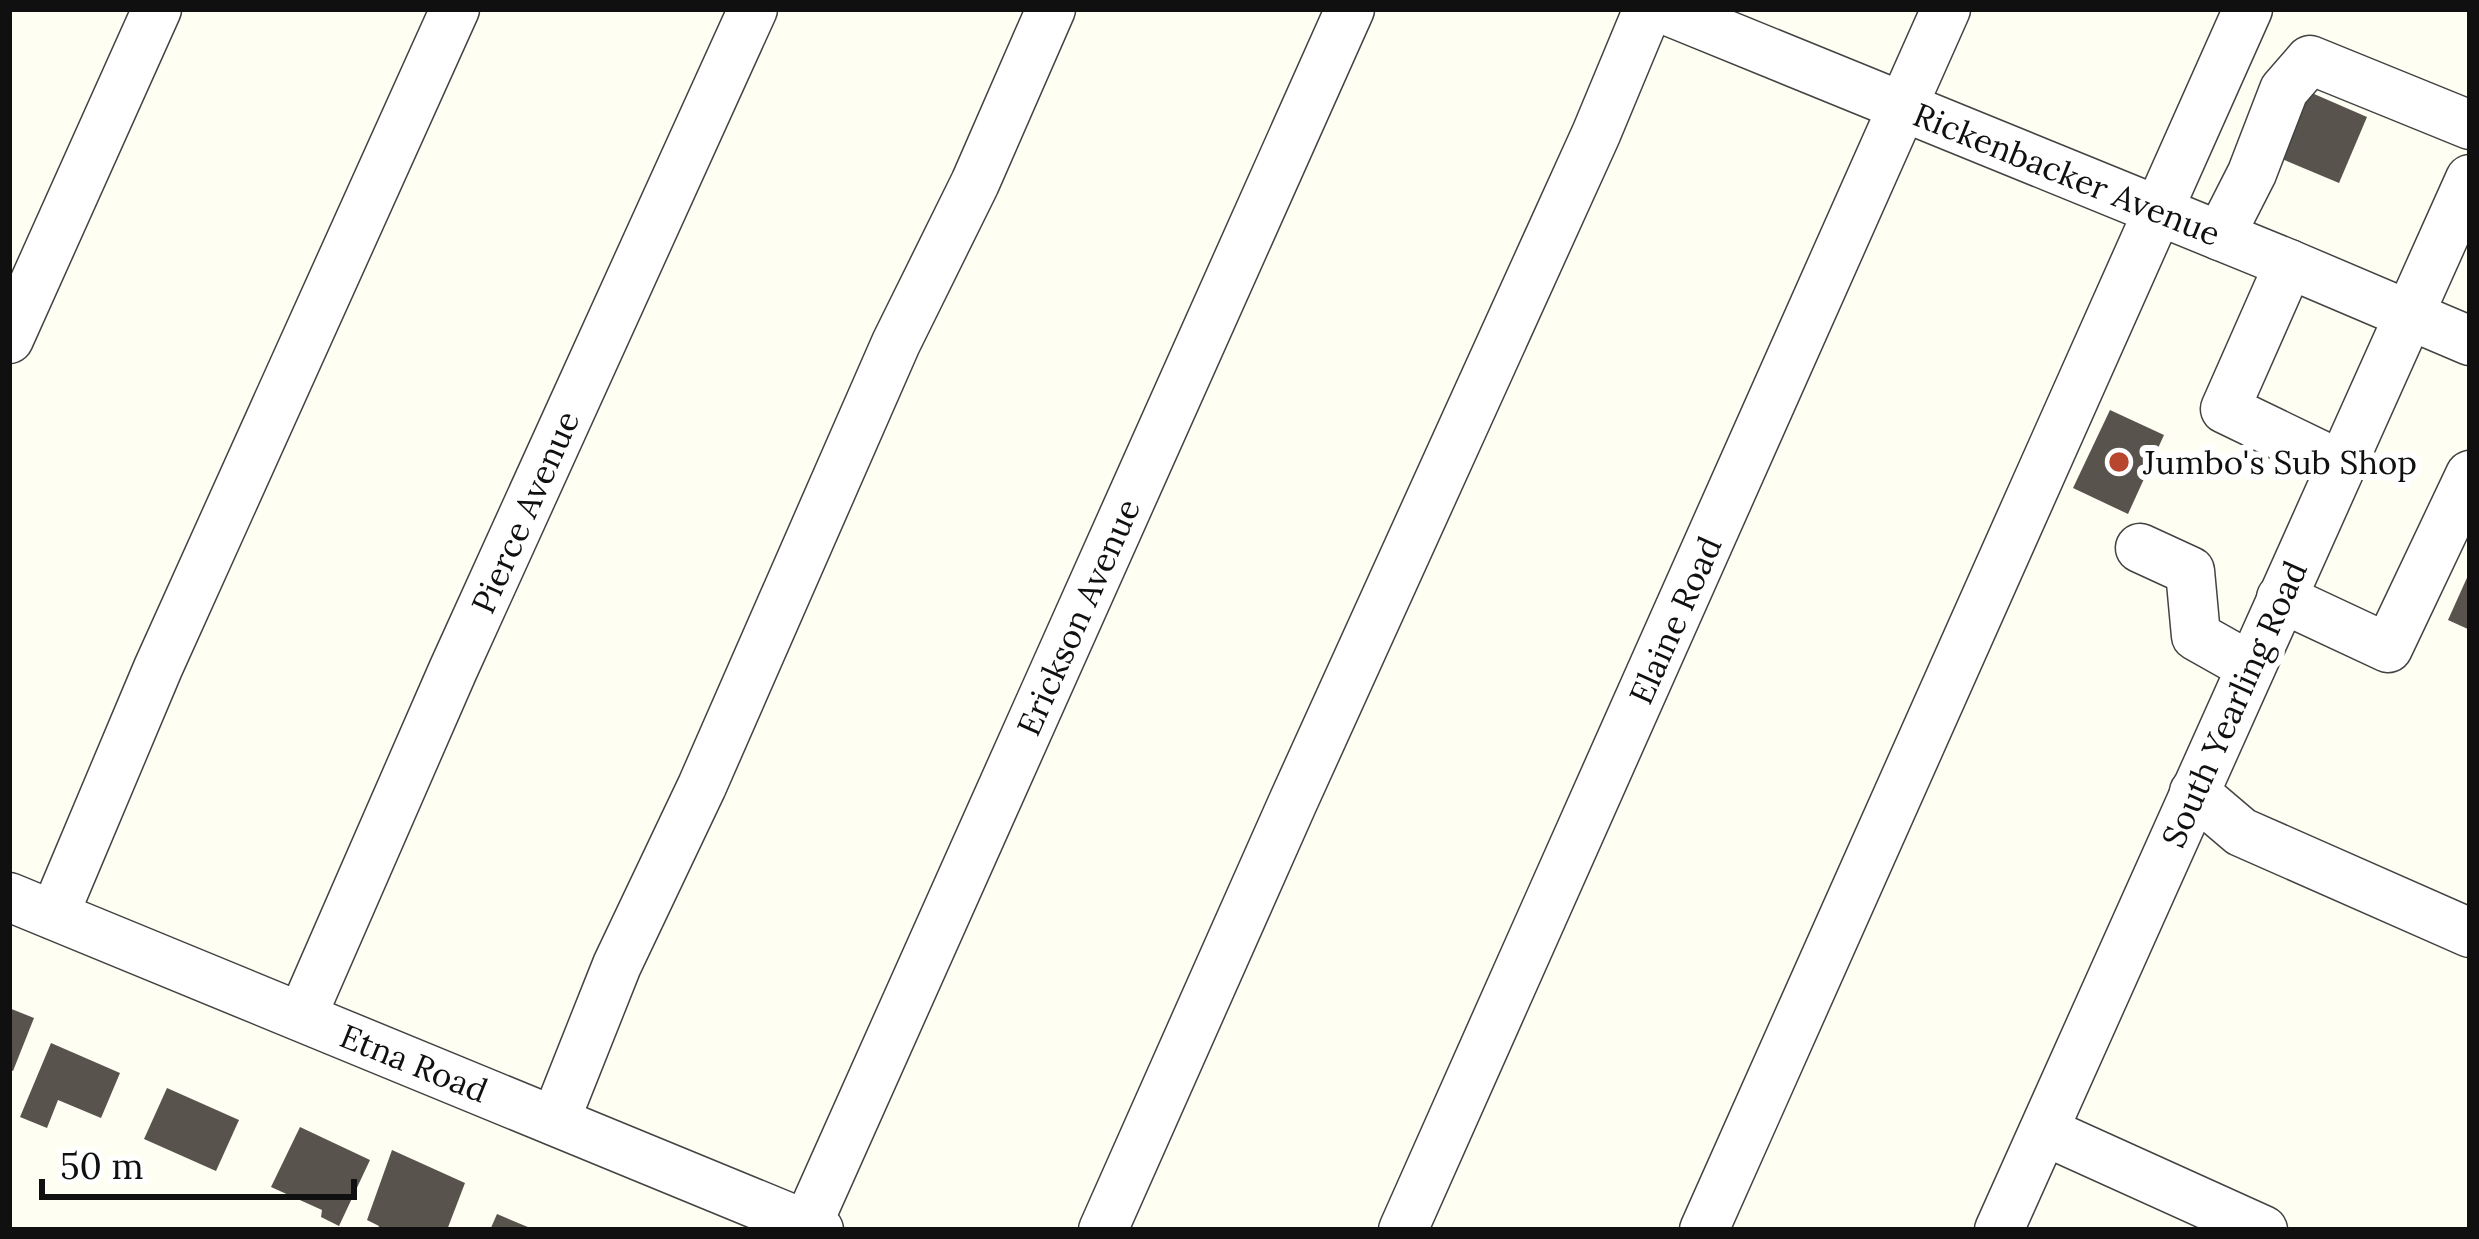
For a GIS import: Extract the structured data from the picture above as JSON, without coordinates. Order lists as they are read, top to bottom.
{
  "streets": {
    "street": [
      "Rickenbacker Avenue",
      "Pierce Avenue",
      "Erickson Avenue",
      "Elaine Road",
      "South Yearling Road",
      "Etna Road"
    ]
  },
  "crossings": [
    ["Rickenbacker Avenue", "Elaine Road"],
    ["Rickenbacker Avenue", "South Yearling Road"],
    ["Pierce Avenue", "Etna Road"],
    ["Erickson Avenue", "Etna Road"]
  ],
  "places": ["Jumbo's Sub Shop"],
  "scale_bar": "50 m"
}
